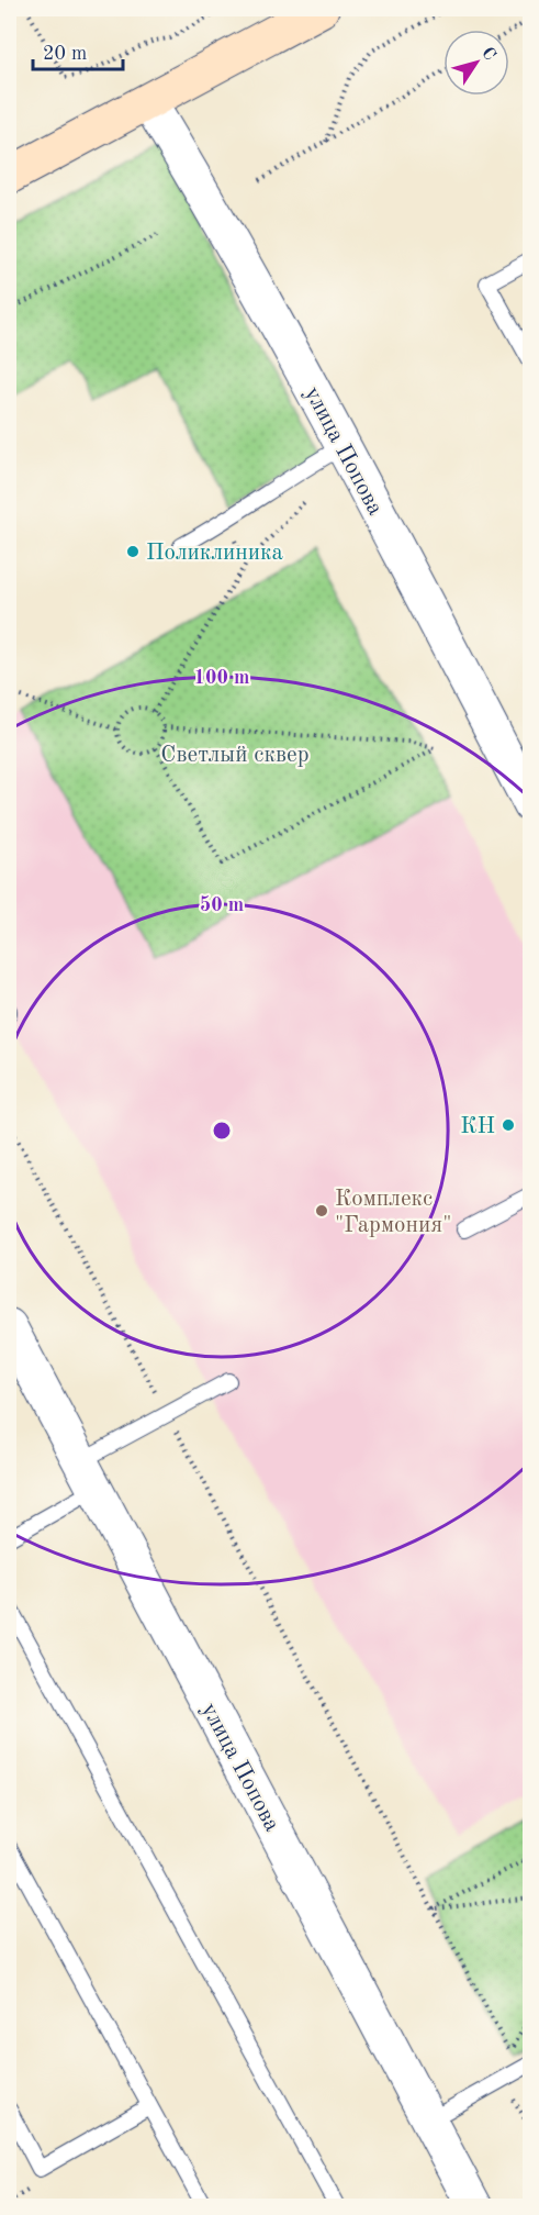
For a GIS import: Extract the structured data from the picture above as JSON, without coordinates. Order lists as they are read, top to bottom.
{
  "streets": {
    "street": ["улица Попова"]
  },
  "parks": ["Светлый сквер"],
  "places": ["Поликлиника", "КН", "Комплекс \"Гармония\""],
  "scale_bar": "20 m",
  "north": "top right",
  "rings": ["100 m", "50 m"]
}
